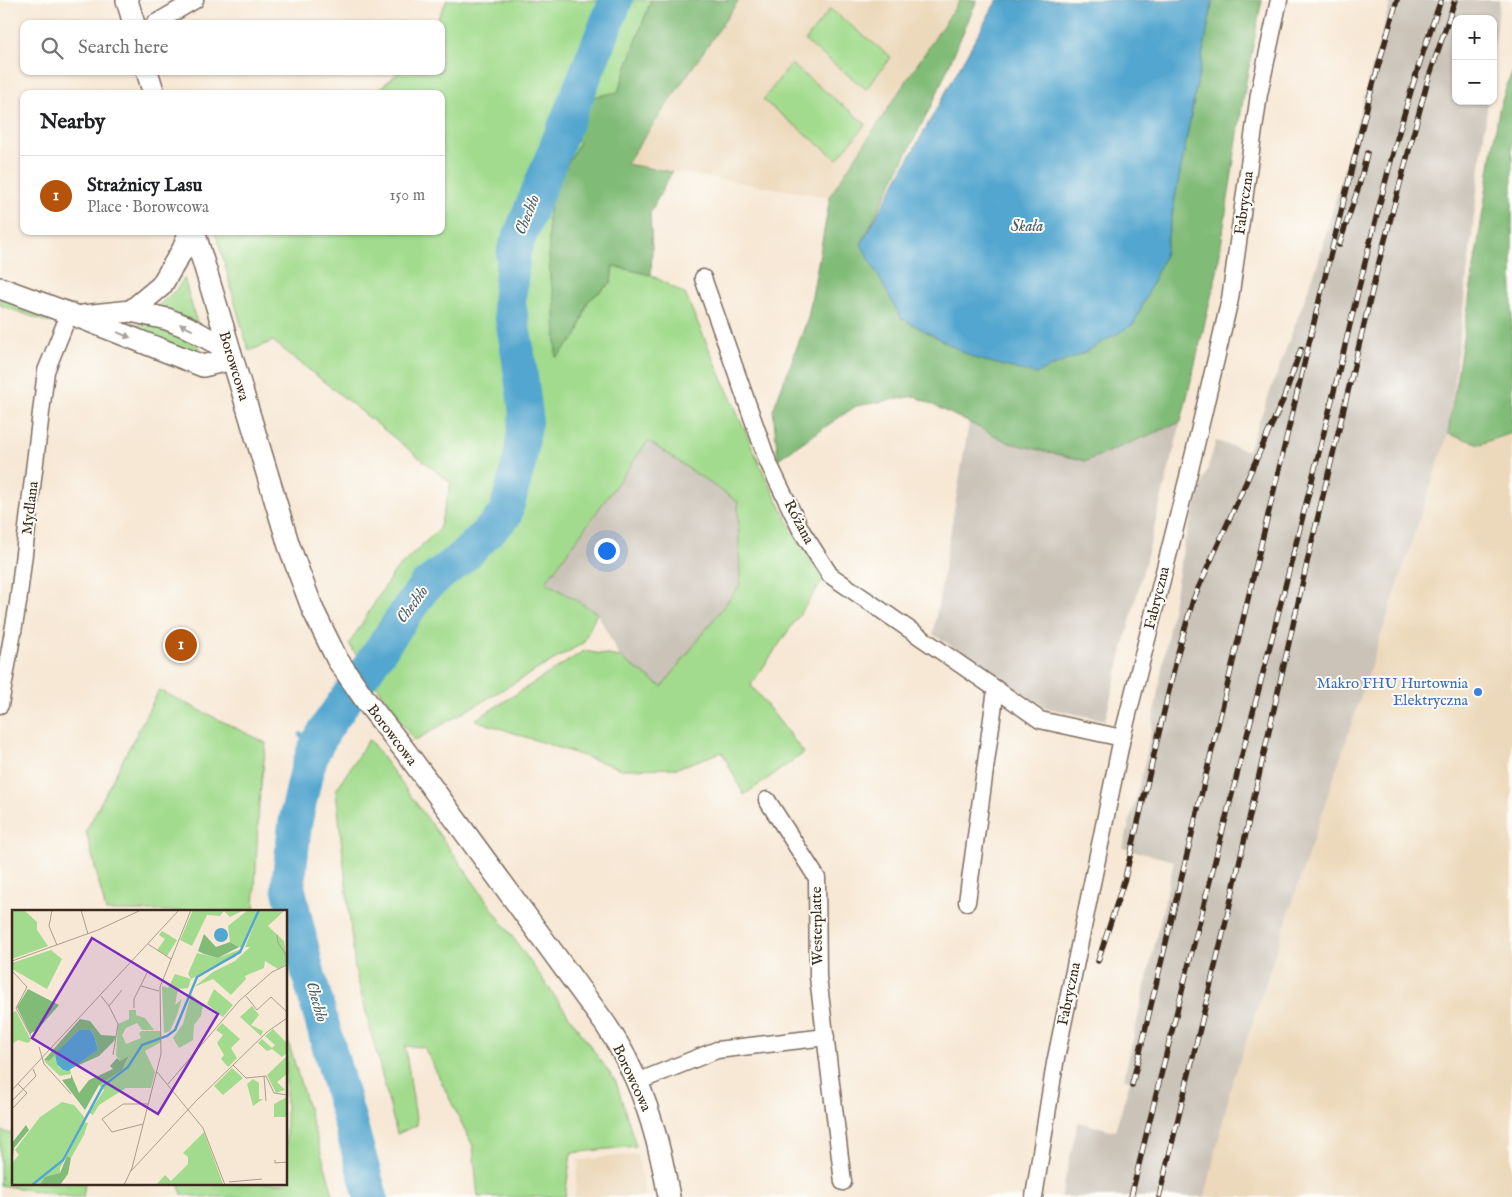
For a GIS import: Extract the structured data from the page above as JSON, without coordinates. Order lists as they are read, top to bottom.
{
  "streets": {
    "street": [
      "Fabryczna",
      "Borowcowa",
      "Mydlana",
      "Różana",
      "Westerplatte"
    ]
  },
  "crossings": [
    ["Fabryczna", "Różana"]
  ],
  "water": ["Chechło", "Skała"],
  "places": ["Makro FHU Hurtownia Elektryczna"],
  "page": {
    "map_buttons": ["+", "−"],
    "search": "Search here",
    "heading": "Nearby",
    "list": [
      {
        "mark": "1",
        "name": "Strażnicy Lasu",
        "note": "Place · Borowcowa",
        "value": "150 m"
      }
    ],
    "pins": "1"
  }
}
